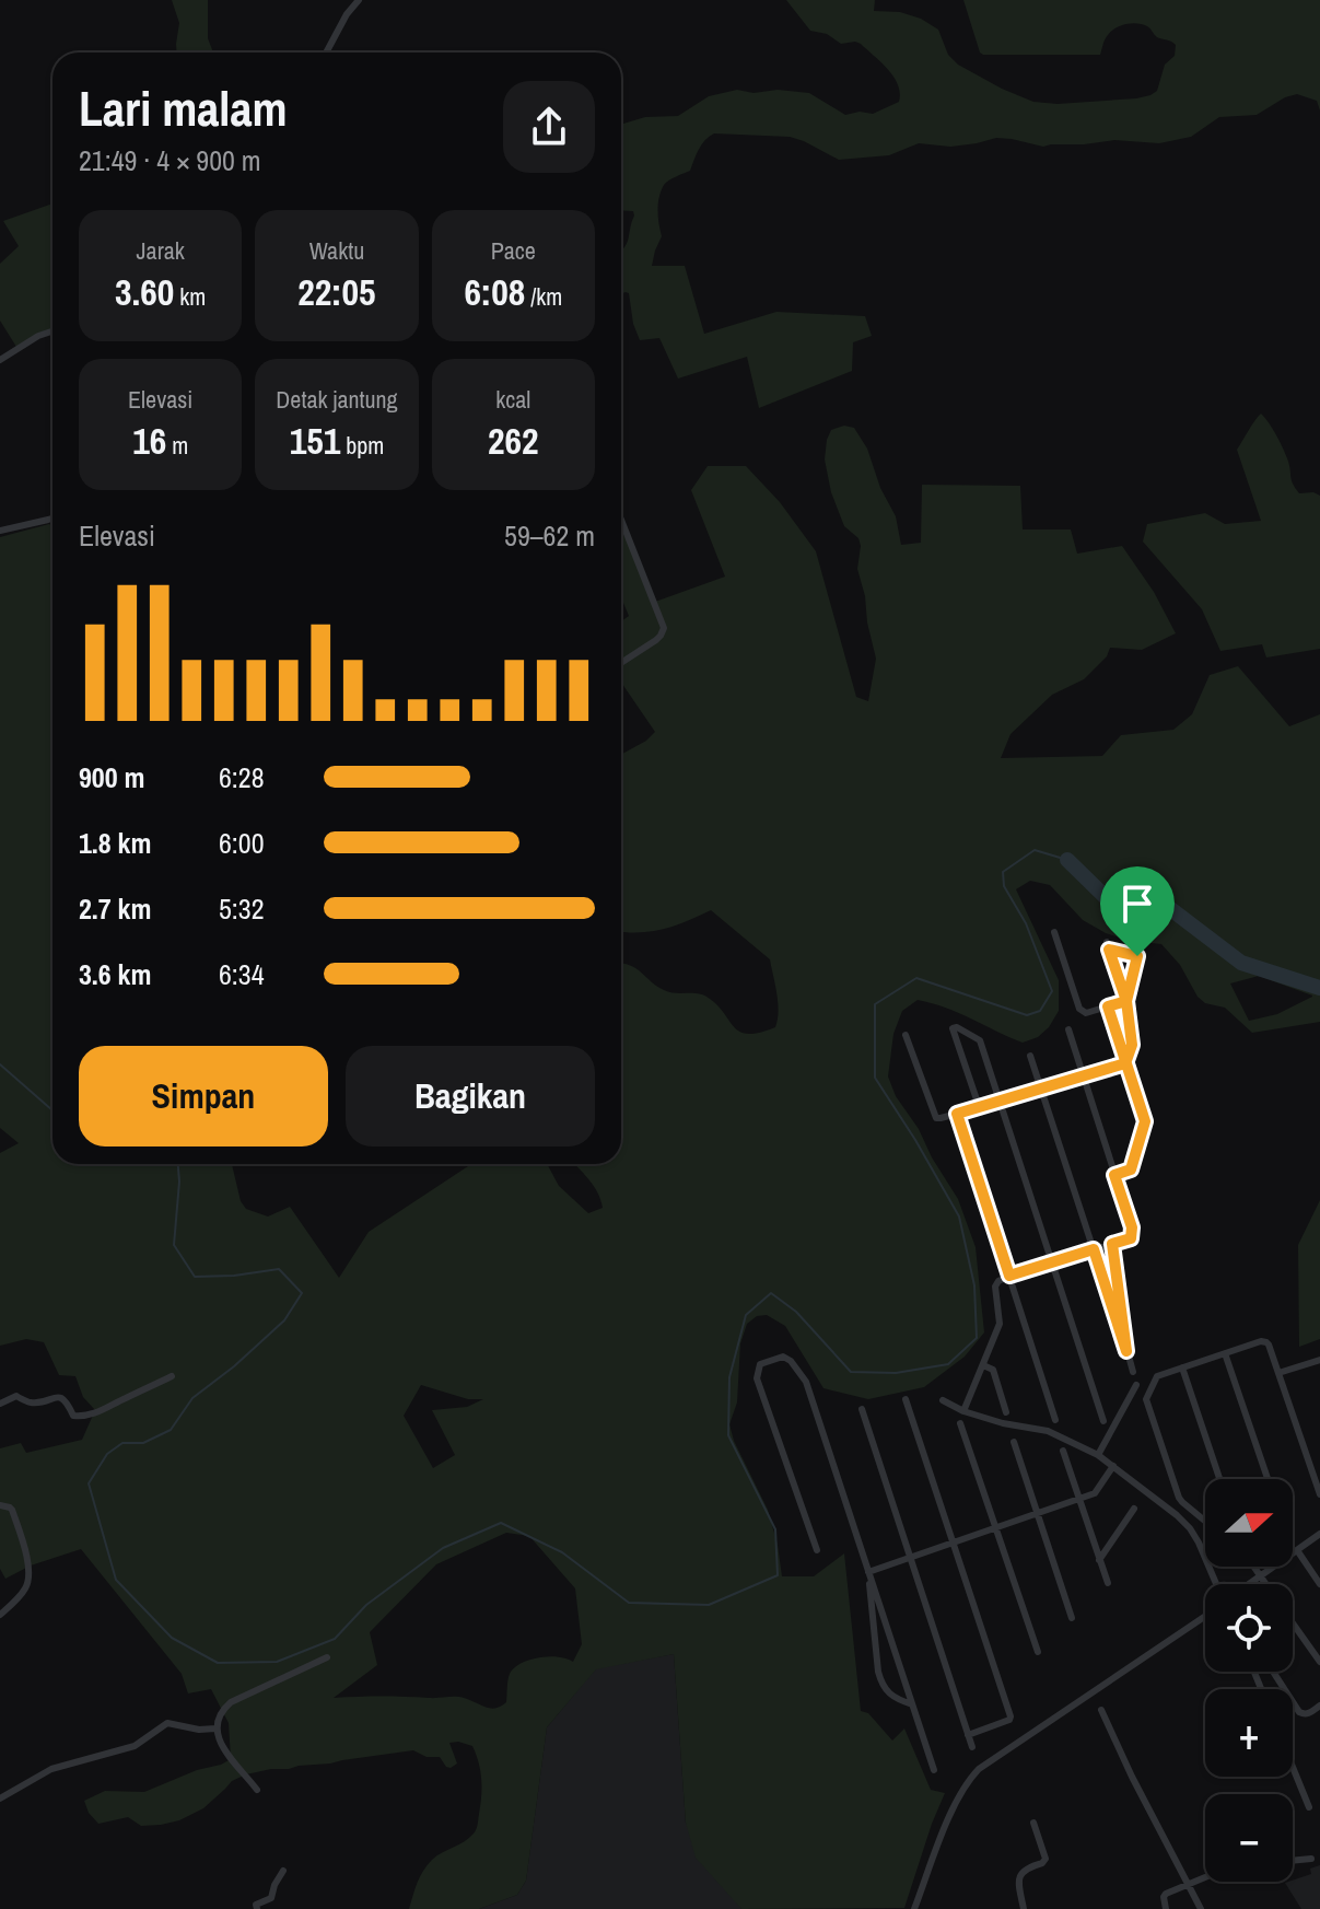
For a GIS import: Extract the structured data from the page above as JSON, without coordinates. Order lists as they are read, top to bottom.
{
  "north": "right",
  "page": {
    "heading": ["Lari malam", "21:49 · 4 × 900 m"],
    "stats": [
      ["Jarak", "3.60 km"],
      ["Waktu", "22:05"],
      ["Pace", "6:08 /km"],
      ["Elevasi", "16 m"],
      ["Detak jantung", "151 bpm"],
      ["kcal", "262"]
    ],
    "chart": ["Elevasi", "59–62 m"],
    "list": [
      {
        "name": "900 m",
        "note": "6:28"
      },
      {
        "name": "1.8 km",
        "note": "6:00"
      },
      {
        "name": "2.7 km",
        "note": "5:32"
      },
      {
        "name": "3.6 km",
        "note": "6:34"
      }
    ],
    "buttons": ["Simpan", "Bagikan"],
    "map_buttons": ["+", "−"]
  }
}
